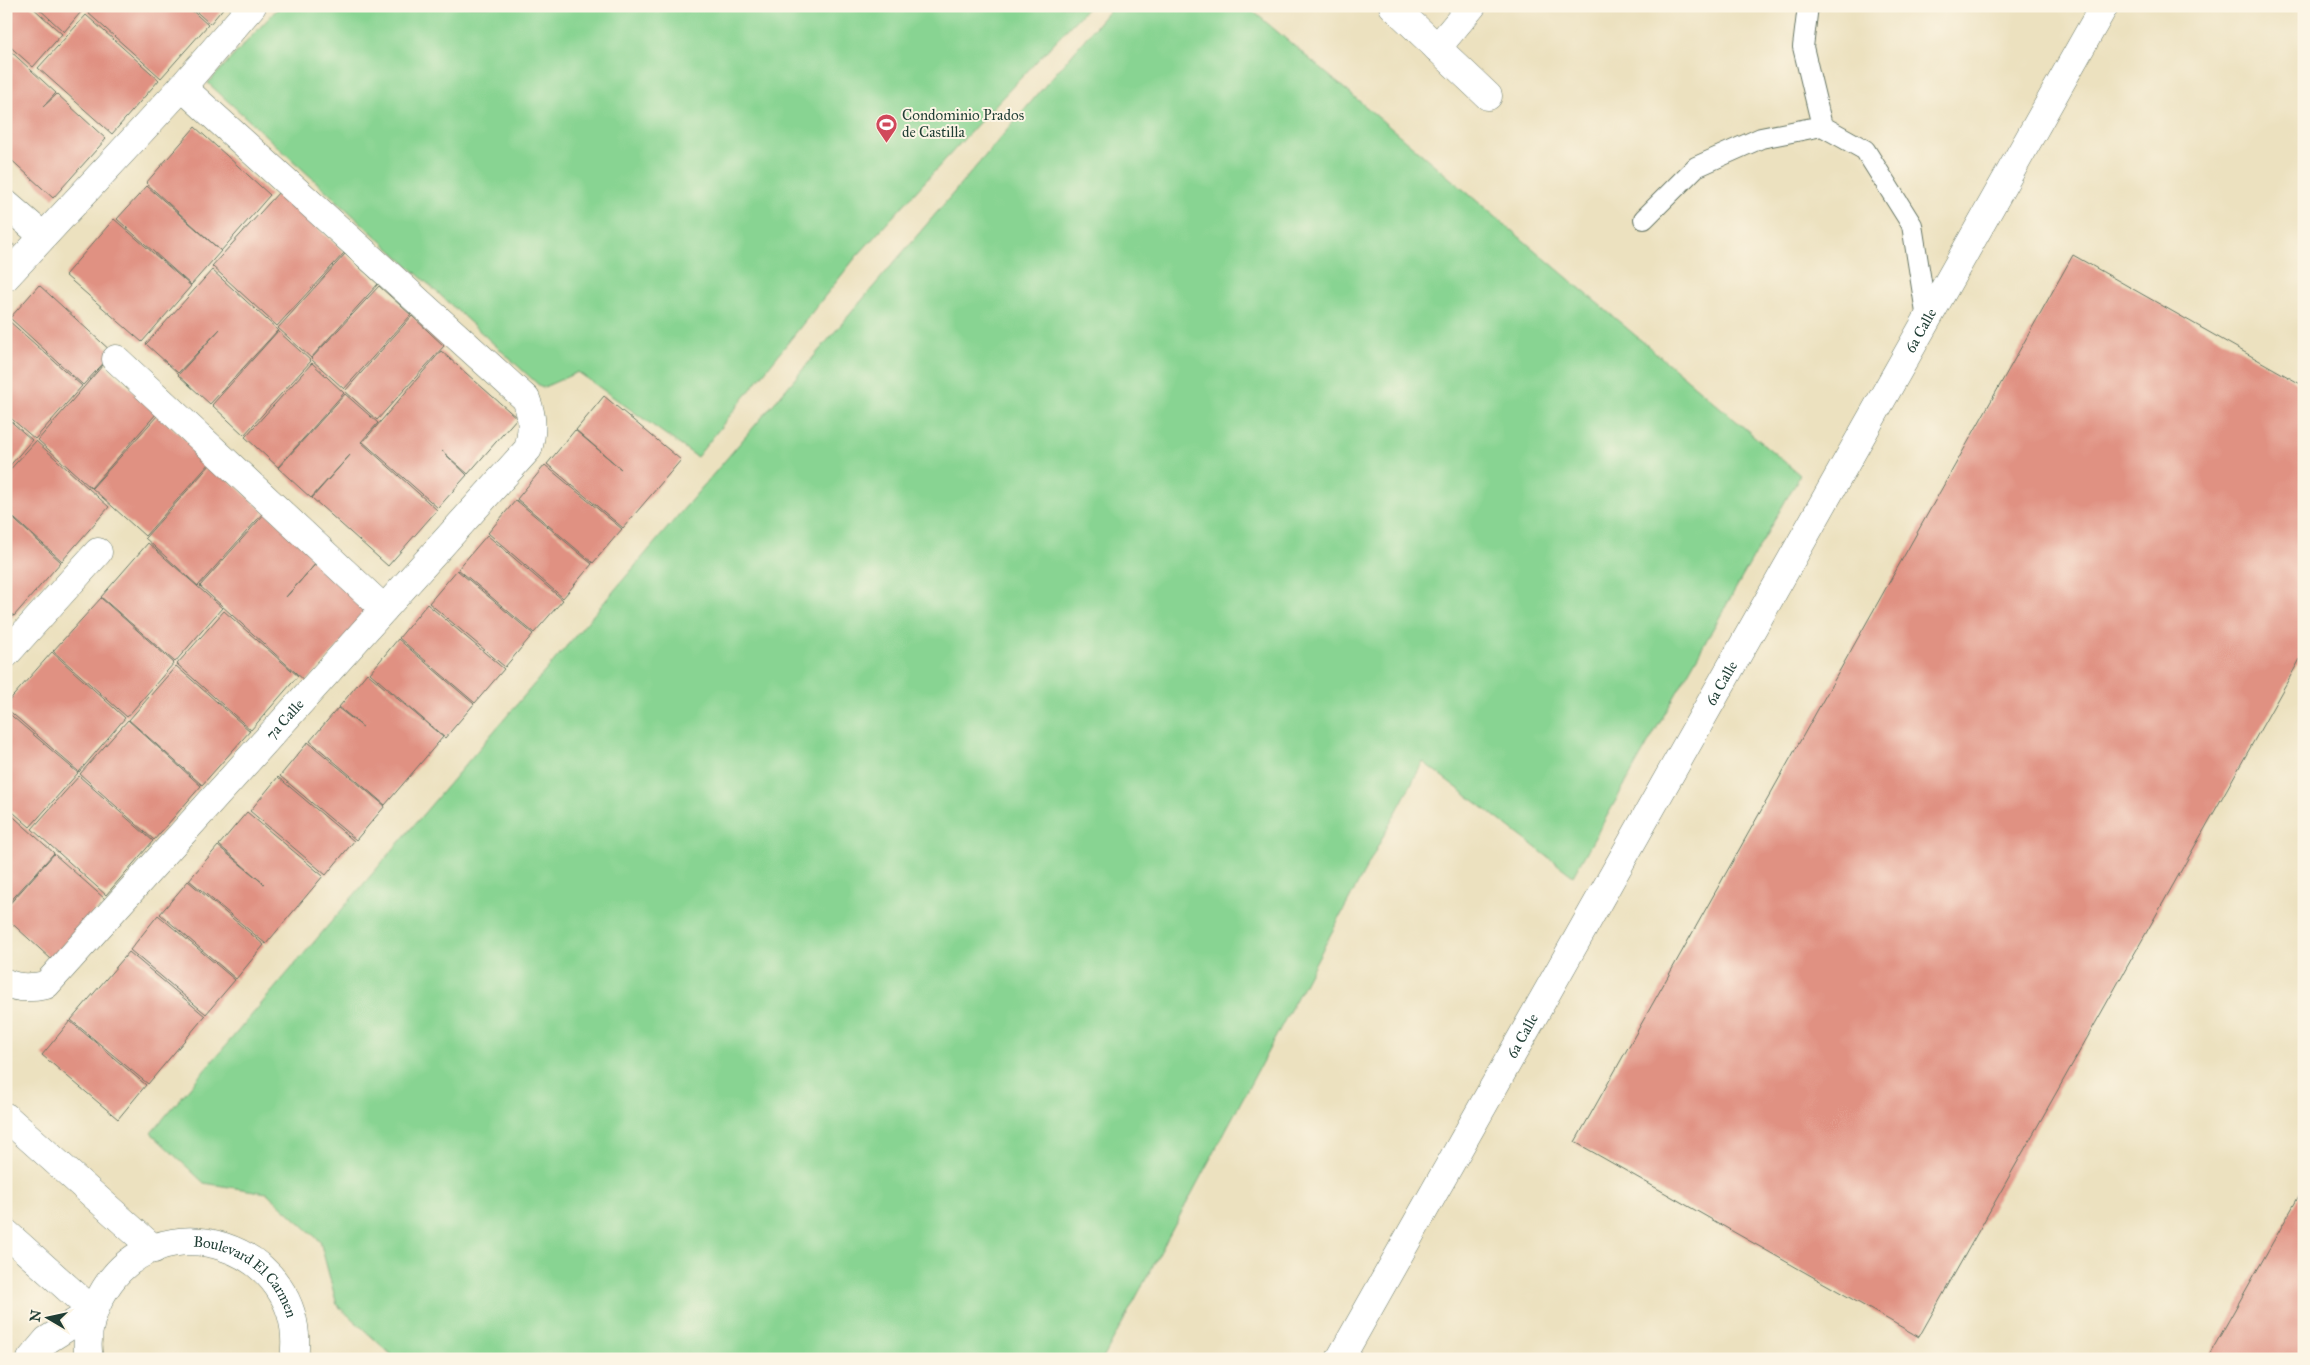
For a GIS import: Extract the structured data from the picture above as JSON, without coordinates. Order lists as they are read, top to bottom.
{
  "streets": {
    "street": ["6a Calle", "7a Calle", "Boulevard El Carmen"]
  },
  "places": {
    "sports": ["Condominio Prados de Castilla"]
  },
  "north": "left"
}
